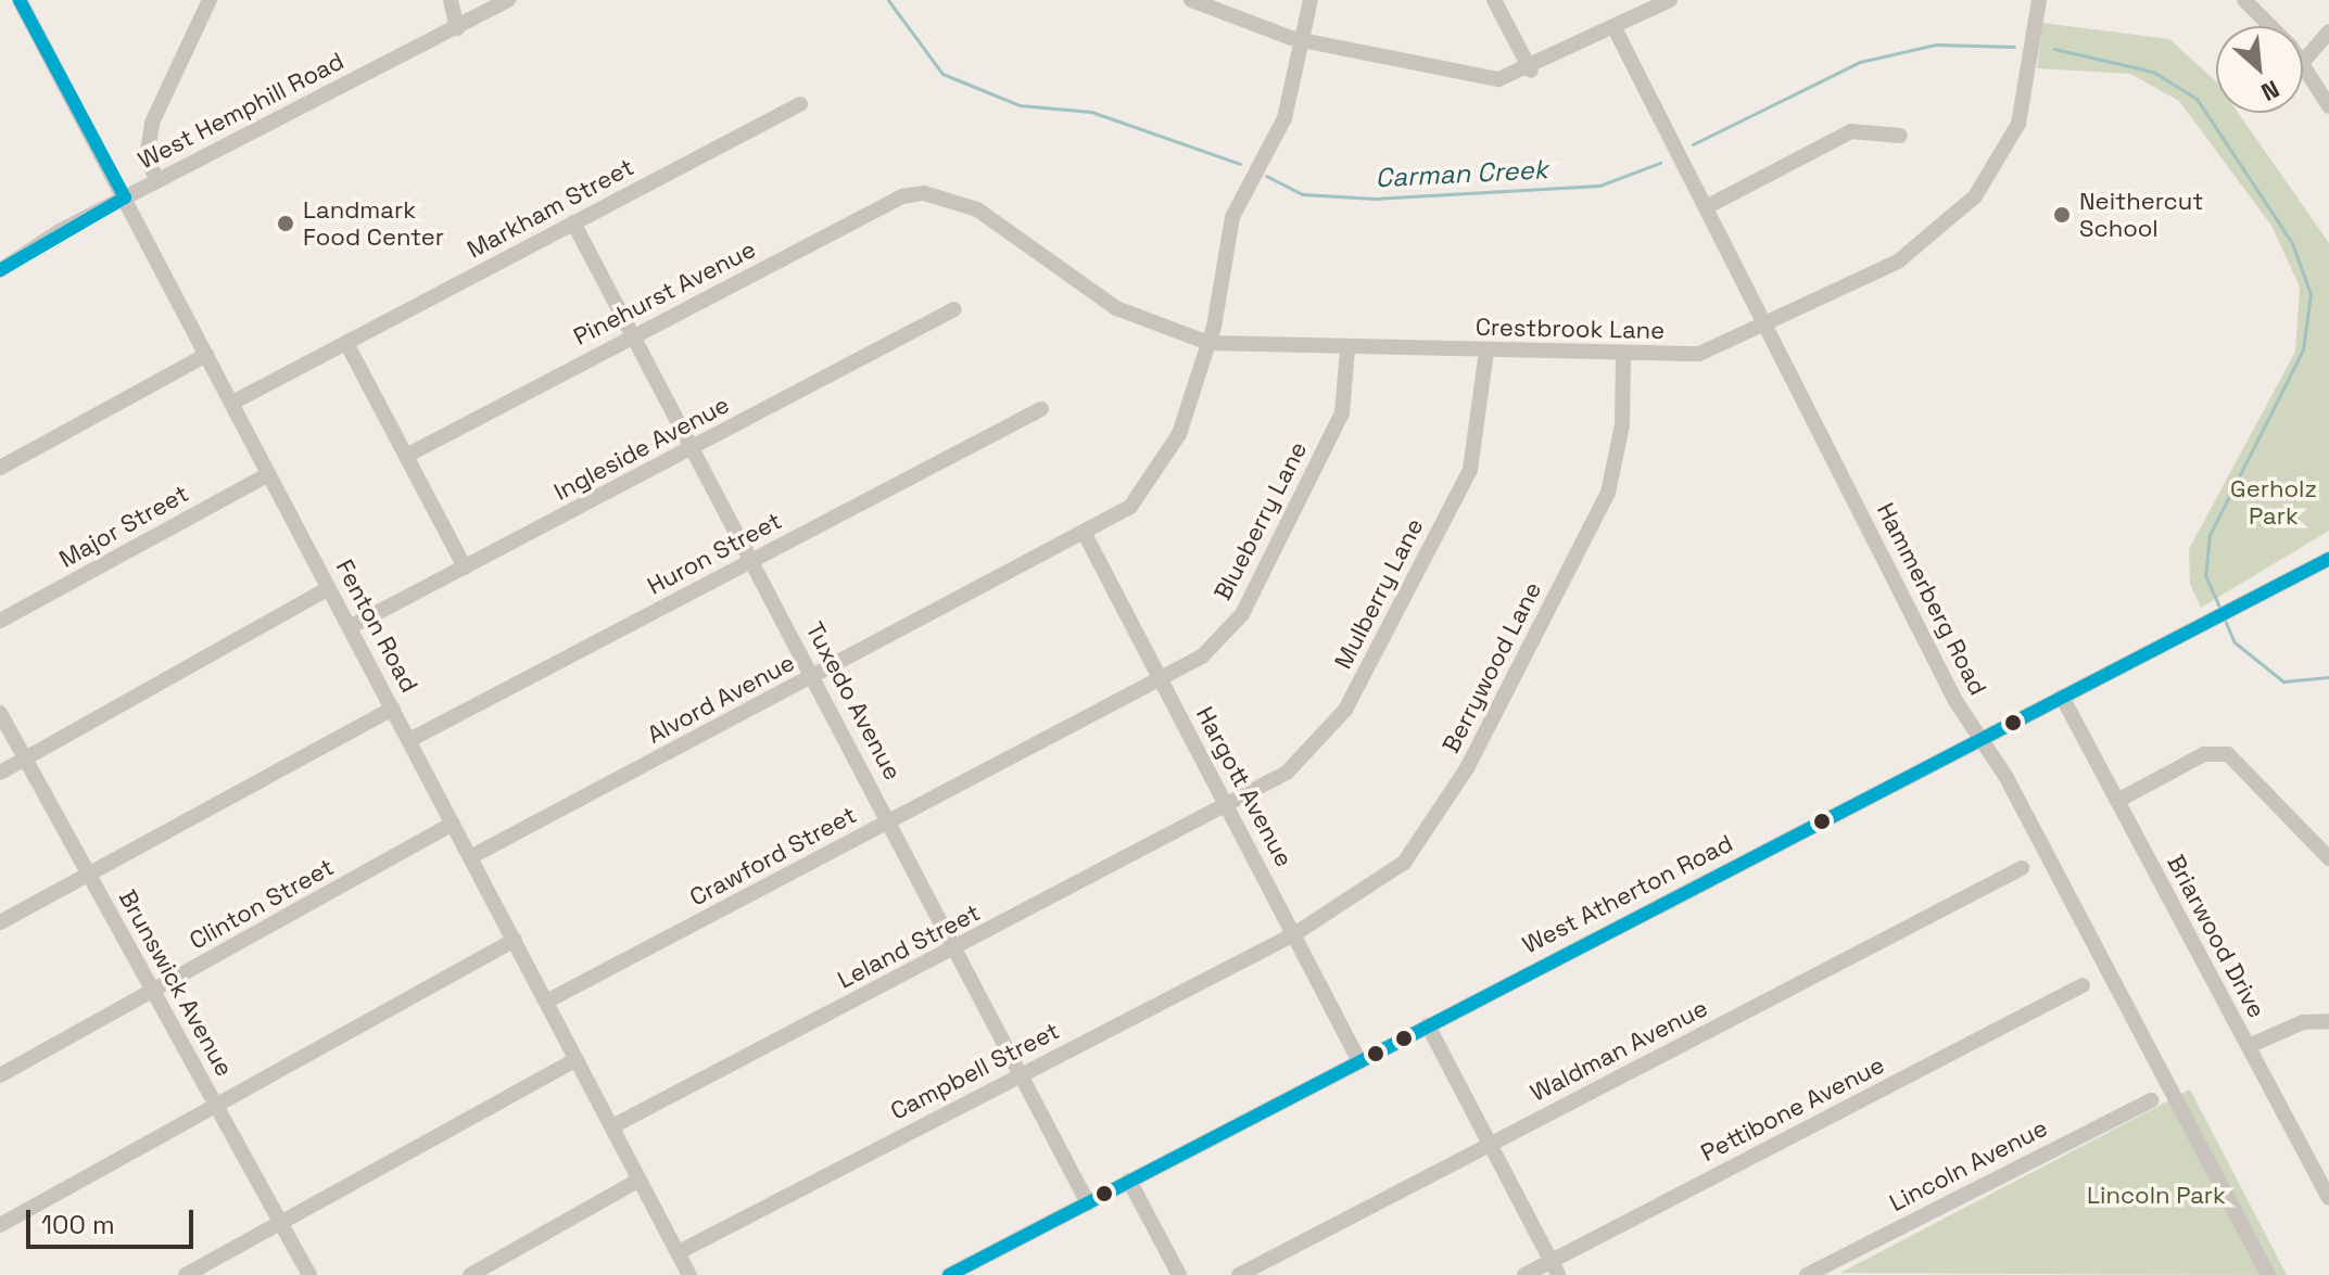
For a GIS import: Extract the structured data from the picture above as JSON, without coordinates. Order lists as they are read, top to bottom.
{
  "streets": {
    "street": [
      "West Hemphill Road",
      "Markham Street",
      "Pinehurst Avenue",
      "Crestbrook Lane",
      "Ingleside Avenue",
      "Blueberry Lane",
      "Major Street",
      "Huron Street",
      "Mulberry Lane",
      "Hammerberg Road",
      "Fenton Road",
      "Berrywood Lane",
      "Alvord Avenue",
      "Tuxedo Avenue",
      "Hargott Avenue",
      "Crawford Street",
      "West Atherton Road",
      "Clinton Street",
      "Briarwood Drive",
      "Leland Street",
      "Brunswick Avenue",
      "Waldman Avenue",
      "Campbell Street",
      "Pettibone Avenue",
      "Lincoln Avenue"
    ]
  },
  "crossings": [
    ["West Hemphill Road", "Fenton Road"],
    ["Markham Street", "Fenton Road"],
    ["Markham Street", "Tuxedo Avenue"],
    ["Pinehurst Avenue", "Crestbrook Lane"],
    ["Pinehurst Avenue", "Tuxedo Avenue"],
    ["Crestbrook Lane", "Blueberry Lane"],
    ["Crestbrook Lane", "Mulberry Lane"],
    ["Crestbrook Lane", "Hammerberg Road"],
    ["Crestbrook Lane", "Berrywood Lane"],
    ["Crestbrook Lane", "Alvord Avenue"],
    ["Ingleside Avenue", "Fenton Road"],
    ["Ingleside Avenue", "Tuxedo Avenue"],
    ["Blueberry Lane", "Hargott Avenue"],
    ["Blueberry Lane", "Crawford Street"],
    ["Major Street", "Fenton Road"],
    ["Huron Street", "Fenton Road"],
    ["Huron Street", "Tuxedo Avenue"],
    ["Mulberry Lane", "Hargott Avenue"],
    ["Mulberry Lane", "Leland Street"],
    ["Hammerberg Road", "West Atherton Road"],
    ["Fenton Road", "Alvord Avenue"],
    ["Fenton Road", "Crawford Street"],
    ["Fenton Road", "Clinton Street"],
    ["Fenton Road", "Leland Street"],
    ["Fenton Road", "Campbell Street"],
    ["Berrywood Lane", "Hargott Avenue"],
    ["Berrywood Lane", "Campbell Street"],
    ["Alvord Avenue", "Tuxedo Avenue"],
    ["Alvord Avenue", "Hargott Avenue"],
    ["Tuxedo Avenue", "Crawford Street"],
    ["Tuxedo Avenue", "West Atherton Road"],
    ["Tuxedo Avenue", "Leland Street"],
    ["Tuxedo Avenue", "Campbell Street"],
    ["Hargott Avenue", "Crawford Street"],
    ["Hargott Avenue", "West Atherton Road"],
    ["Hargott Avenue", "Leland Street"],
    ["Hargott Avenue", "Campbell Street"],
    ["West Atherton Road", "Briarwood Drive"],
    ["Clinton Street", "Brunswick Avenue"]
  ],
  "water": ["Carman Creek"],
  "parks": ["Gerholz Park", "Lincoln Park"],
  "places": ["Neithercut School", "Landmark Food Center"],
  "scale_bar": "100 m",
  "north": "bottom right"
}
